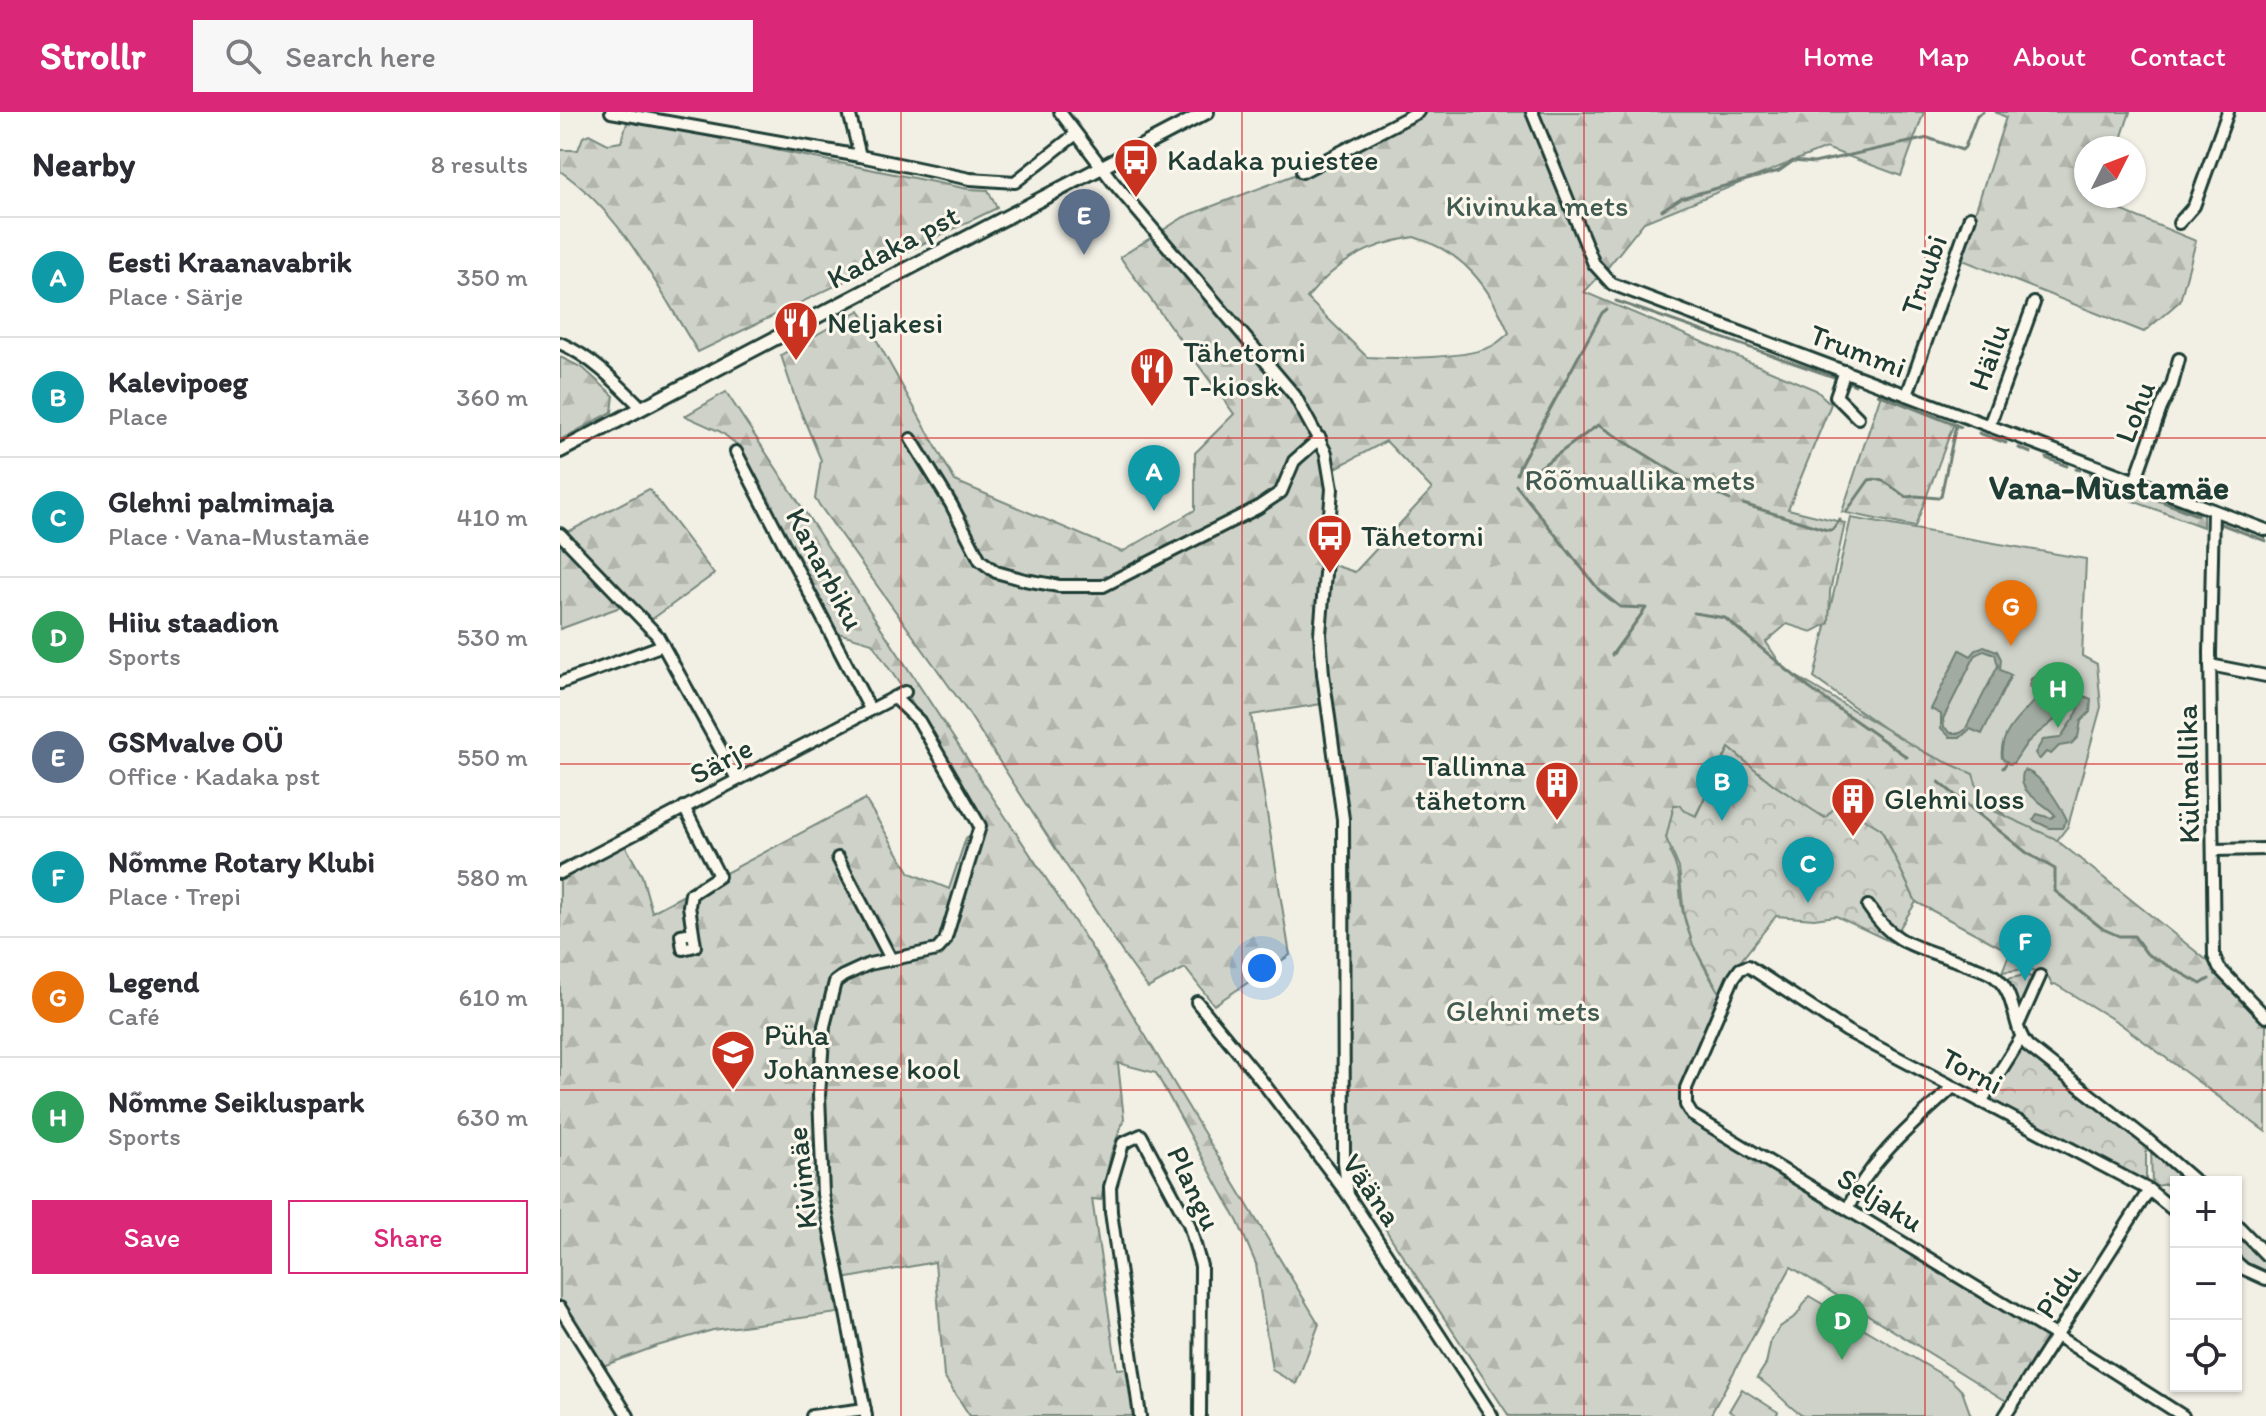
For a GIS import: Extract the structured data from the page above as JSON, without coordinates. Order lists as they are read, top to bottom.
{
  "streets": {
    "main road": ["Kadaka pst"],
    "street": [
      "Truubi",
      "Trummi",
      "Häilu",
      "Lohu",
      "Kanarbiku",
      "Särje",
      "Külmallika",
      "Torni",
      "Kivimäe",
      "Plangu",
      "Vääna",
      "Seljaku",
      "Pidu"
    ]
  },
  "crossings": [
    ["Truubi", "Trummi"],
    ["Trummi", "Häilu"],
    ["Trummi", "Lohu"],
    ["Trummi", "Külmallika"],
    ["Kanarbiku", "Särje"],
    ["Särje", "Kivimäe"],
    ["Torni", "Seljaku"],
    ["Torni", "Pidu"],
    ["Seljaku", "Pidu"]
  ],
  "districts": ["Vana-Mustamäe"],
  "parks": ["Kivinuka mets", "Rõõmuallika mets", "Glehni mets"],
  "places": {
    "bus stop": ["Kadaka puiestee", "Tähetorni"],
    "restaurant": ["Neljakesi", "Tähetorni T-kiosk"],
    "building": ["Tallinna tähetorn", "Glehni loss"],
    "school or university": ["Püha Johannese kool"]
  },
  "north": "top right",
  "page": {
    "header": "Strollr",
    "search": "Search here",
    "nav": [
      "Home",
      "Map",
      "About",
      "Contact"
    ],
    "heading": ["Nearby", "8 results"],
    "pins": [
      "E",
      "A",
      "G",
      "H",
      "B",
      "C",
      "F",
      "D"
    ],
    "list": [
      {
        "mark": "A",
        "name": "Eesti Kraanavabrik",
        "note": "Place · Särje",
        "value": "350 m"
      },
      {
        "mark": "B",
        "name": "Kalevipoeg",
        "note": "Place",
        "value": "360 m"
      },
      {
        "mark": "C",
        "name": "Glehni palmimaja",
        "note": "Place · Vana-Mustamäe",
        "value": "410 m"
      },
      {
        "mark": "D",
        "name": "Hiiu staadion",
        "note": "Sports",
        "value": "530 m"
      },
      {
        "mark": "E",
        "name": "GSMvalve OÜ",
        "note": "Office · Kadaka pst",
        "value": "550 m"
      },
      {
        "mark": "F",
        "name": "Nõmme Rotary Klubi",
        "note": "Place · Trepi",
        "value": "580 m"
      },
      {
        "mark": "G",
        "name": "Legend",
        "note": "Café",
        "value": "610 m"
      },
      {
        "mark": "H",
        "name": "Nõmme Seikluspark",
        "note": "Sports",
        "value": "630 m"
      }
    ],
    "buttons": ["Save", "Share"],
    "map_buttons": ["+", "−"]
  }
}
